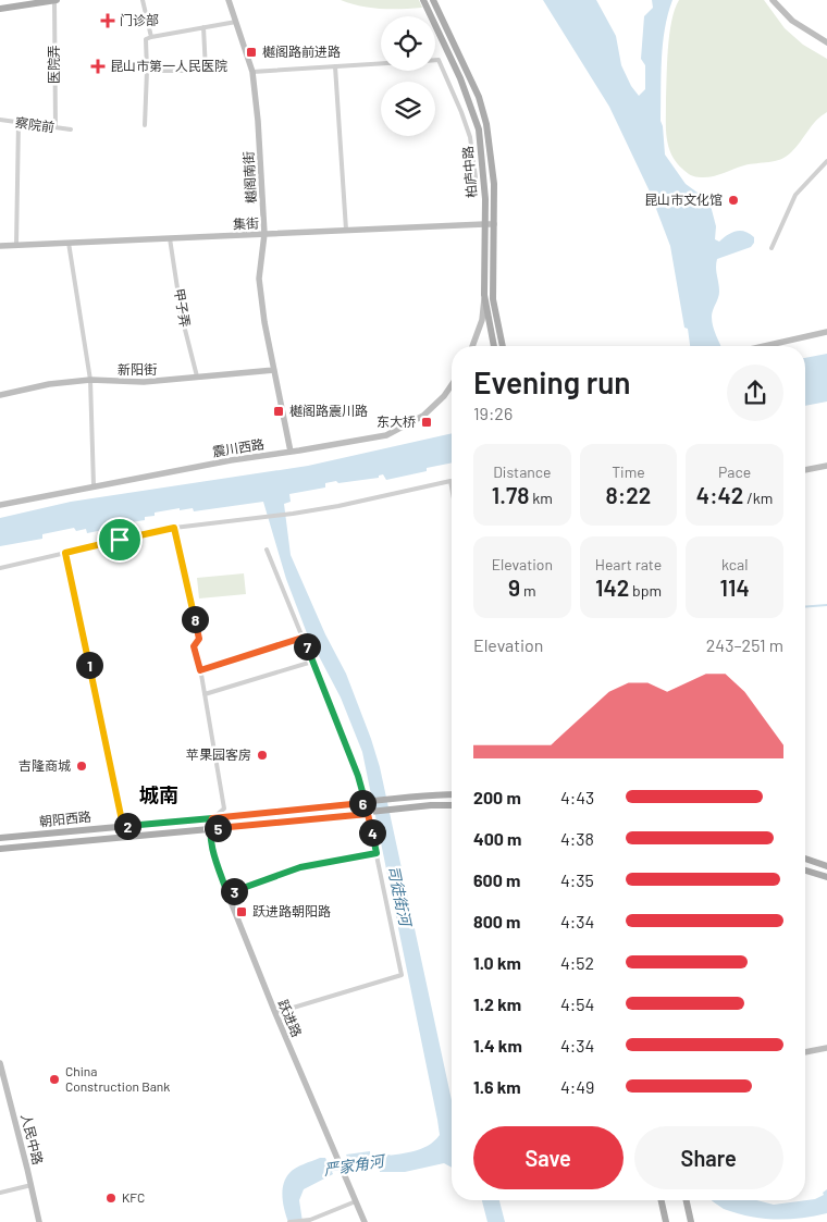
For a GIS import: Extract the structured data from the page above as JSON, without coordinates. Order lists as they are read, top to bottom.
{
  "streets": {
    "main road": ["柏庐中路", "朝阳西路"],
    "street": [
      "医院弄",
      "察院前",
      "樾阁南街",
      "集街",
      "甲子弄",
      "新阳街",
      "震川西路",
      "跃进路",
      "人民中路"
    ]
  },
  "crossings": [
    ["医院弄", "察院前"],
    ["柏庐中路", "集街"],
    ["樾阁南街", "集街"],
    ["樾阁南街", "新阳街"],
    ["樾阁南街", "震川西路"],
    ["集街", "甲子弄"],
    ["甲子弄", "新阳街"],
    ["朝阳西路", "跃进路"]
  ],
  "districts": ["城南"],
  "water": ["司徒街河", "严家角河"],
  "places": {
    "health": ["门诊部", "昆山市第一人民医院"],
    "transit": [
      "樾阁路前进路",
      "樾阁路震川路",
      "东大桥",
      "跃进路朝阳路"
    ],
    "other": [
      "昆山市文化馆",
      "苹果园客房",
      "吉隆商城",
      "China Construction Bank",
      "KFC"
    ]
  },
  "page": {
    "heading": ["Evening run", "19:26"],
    "stats": [
      ["Distance", "1.78 km"],
      ["Time", "8:22"],
      ["Pace", "4:42 /km"],
      ["Elevation", "9 m"],
      ["Heart rate", "142 bpm"],
      ["kcal", "114"]
    ],
    "pins": [
      "8",
      "7",
      "1",
      "6",
      "2",
      "5",
      "4",
      "3"
    ],
    "chart": ["Elevation", "243–251 m"],
    "list": [
      {
        "name": "200 m",
        "note": "4:43"
      },
      {
        "name": "400 m",
        "note": "4:38"
      },
      {
        "name": "600 m",
        "note": "4:35"
      },
      {
        "name": "800 m",
        "note": "4:34"
      },
      {
        "name": "1.0 km",
        "note": "4:52"
      },
      {
        "name": "1.2 km",
        "note": "4:54"
      },
      {
        "name": "1.4 km",
        "note": "4:34"
      },
      {
        "name": "1.6 km",
        "note": "4:49"
      }
    ],
    "buttons": ["Save", "Share"]
  }
}
